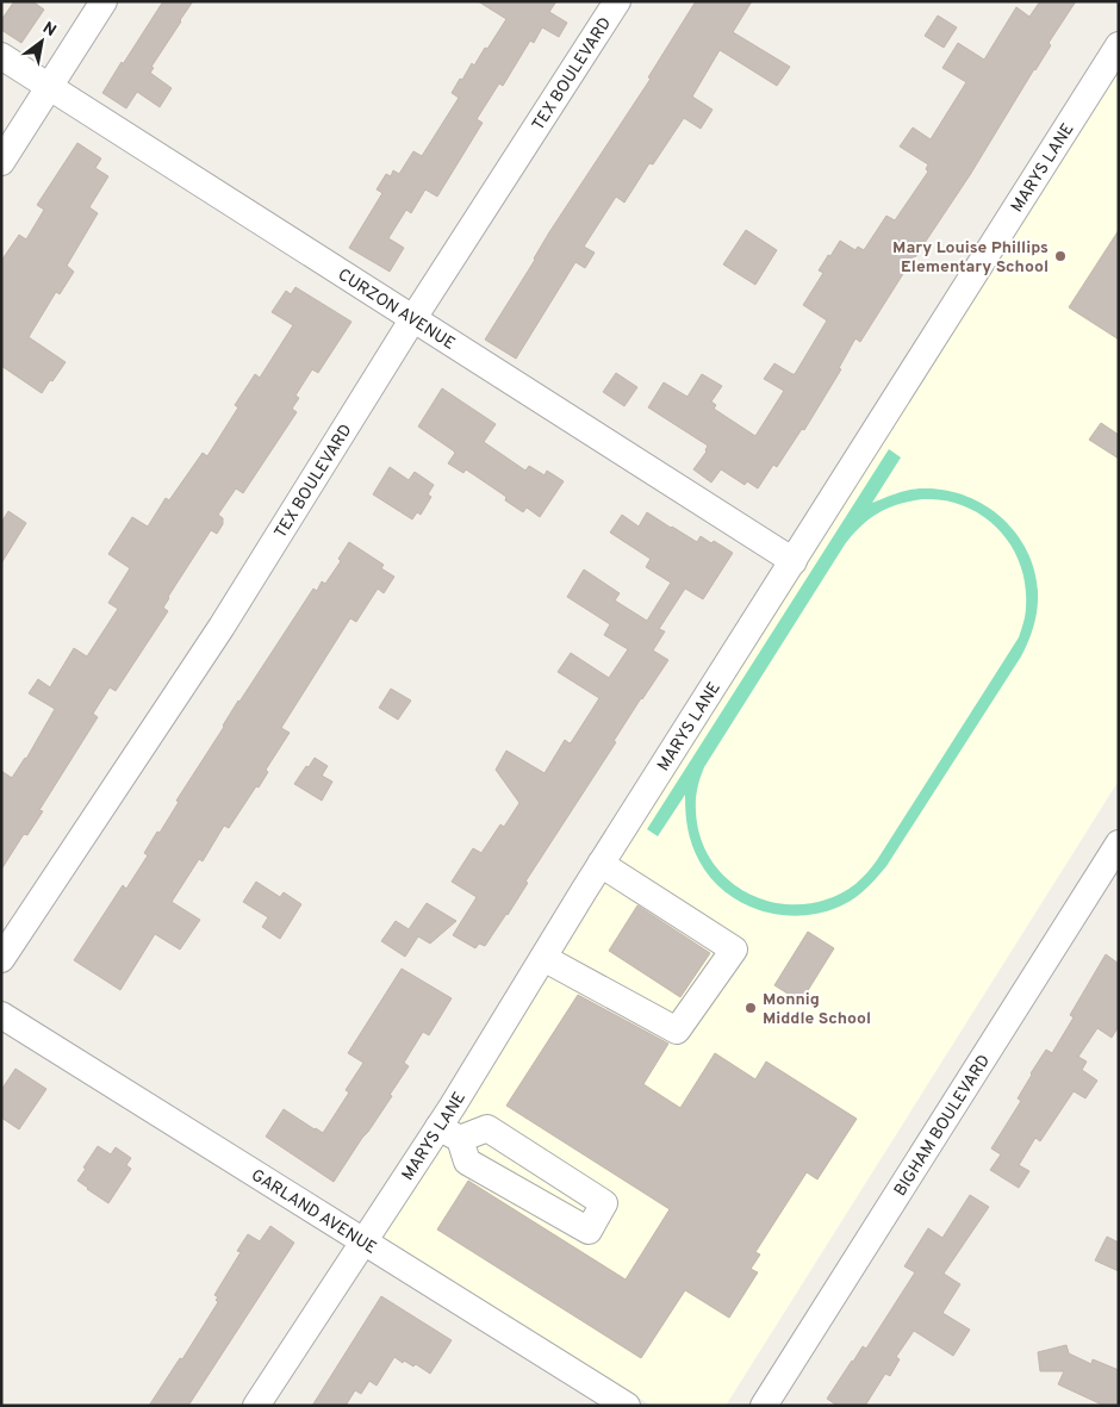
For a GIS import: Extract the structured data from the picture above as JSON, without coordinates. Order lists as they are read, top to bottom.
{
  "streets": {
    "street": [
      "TEX BOULEVARD",
      "MARYS LANE",
      "CURZON AVENUE",
      "BIGHAM BOULEVARD",
      "GARLAND AVENUE"
    ]
  },
  "crossings": [
    ["TEX BOULEVARD", "CURZON AVENUE"],
    ["MARYS LANE", "CURZON AVENUE"],
    ["MARYS LANE", "GARLAND AVENUE"]
  ],
  "places": ["Mary Louise Phillips Elementary School", "Monnig Middle School"],
  "north": "top right"
}
